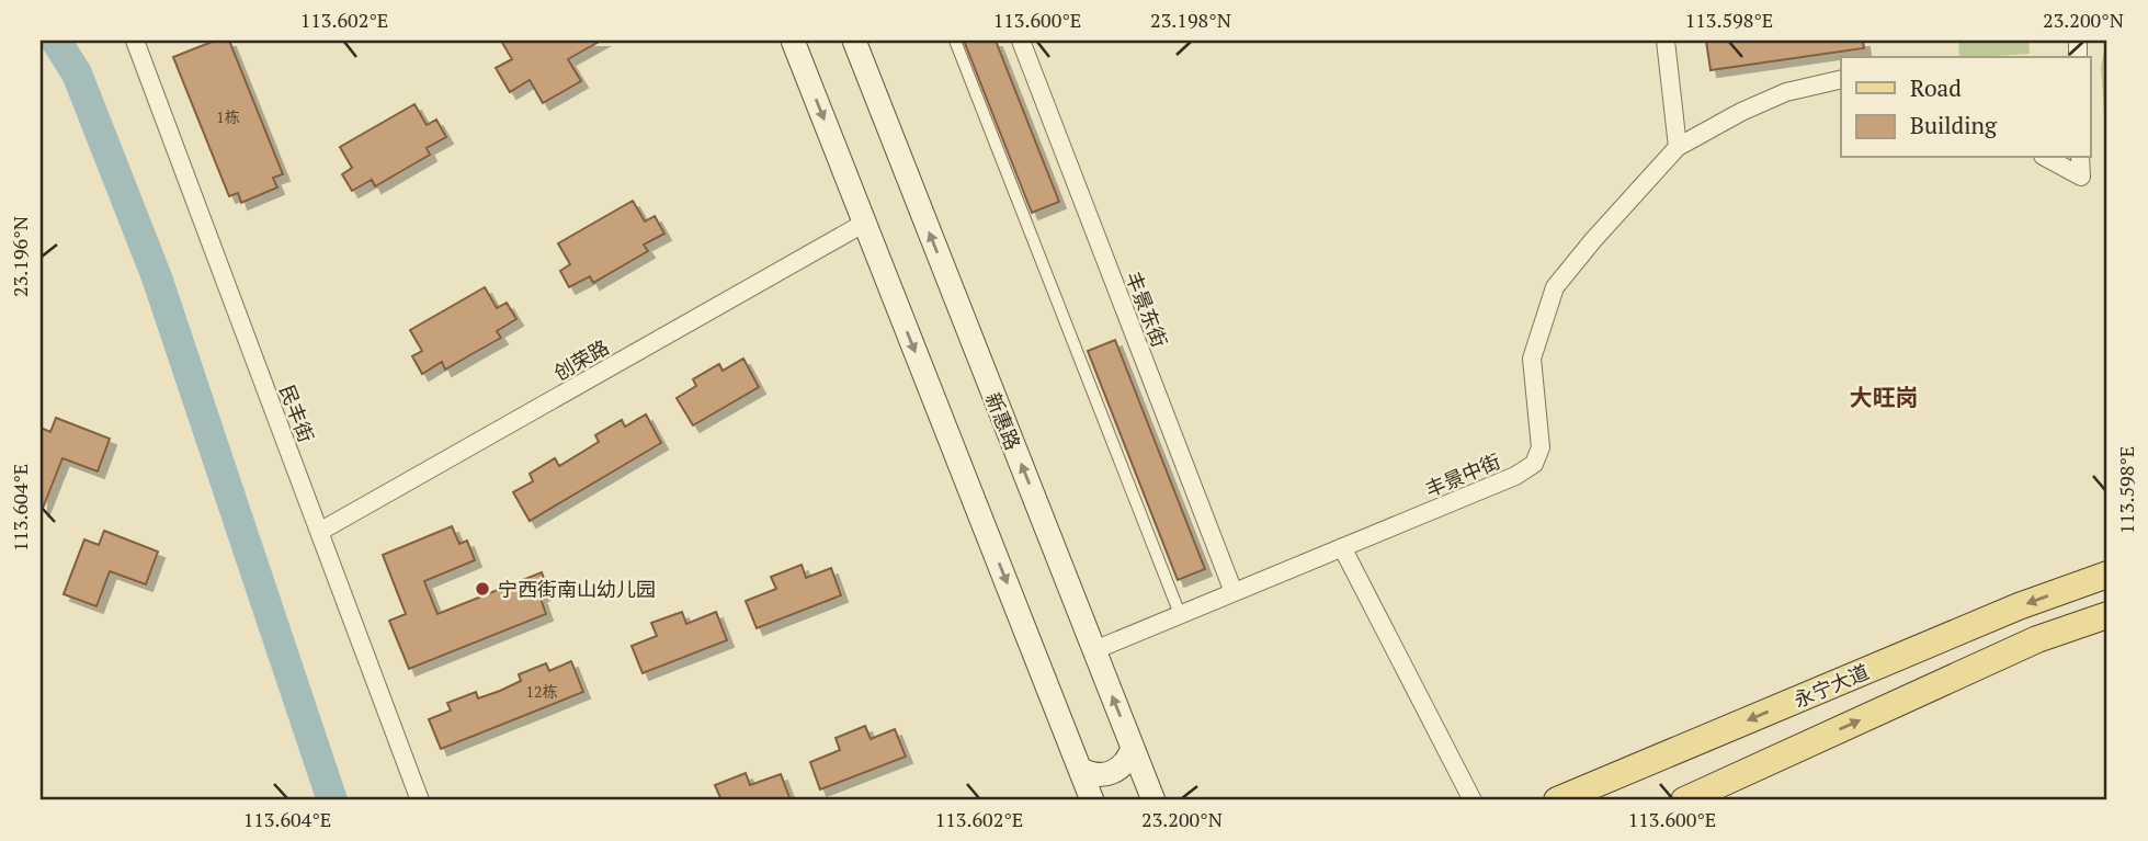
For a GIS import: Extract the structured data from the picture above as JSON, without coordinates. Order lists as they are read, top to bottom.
{
  "streets": {
    "main road": ["新惠路", "永宁大道"],
    "street": [
      "丰景东街",
      "创荣路",
      "民丰街",
      "丰景中街"
    ]
  },
  "crossings": [
    ["丰景东街", "丰景中街"],
    ["创荣路", "民丰街"],
    ["新惠路", "丰景中街"]
  ],
  "districts": ["大旺岗"],
  "places": ["宁西街南山幼儿园"],
  "house_numbers": ["1栋", "12栋"],
  "legend": ["Road", "Building"],
  "coordinates": [
    "113.602°E",
    "113.600°E",
    "23.198°N",
    "113.598°E",
    "23.200°N",
    "23.196°N",
    "113.604°E"
  ]
}
